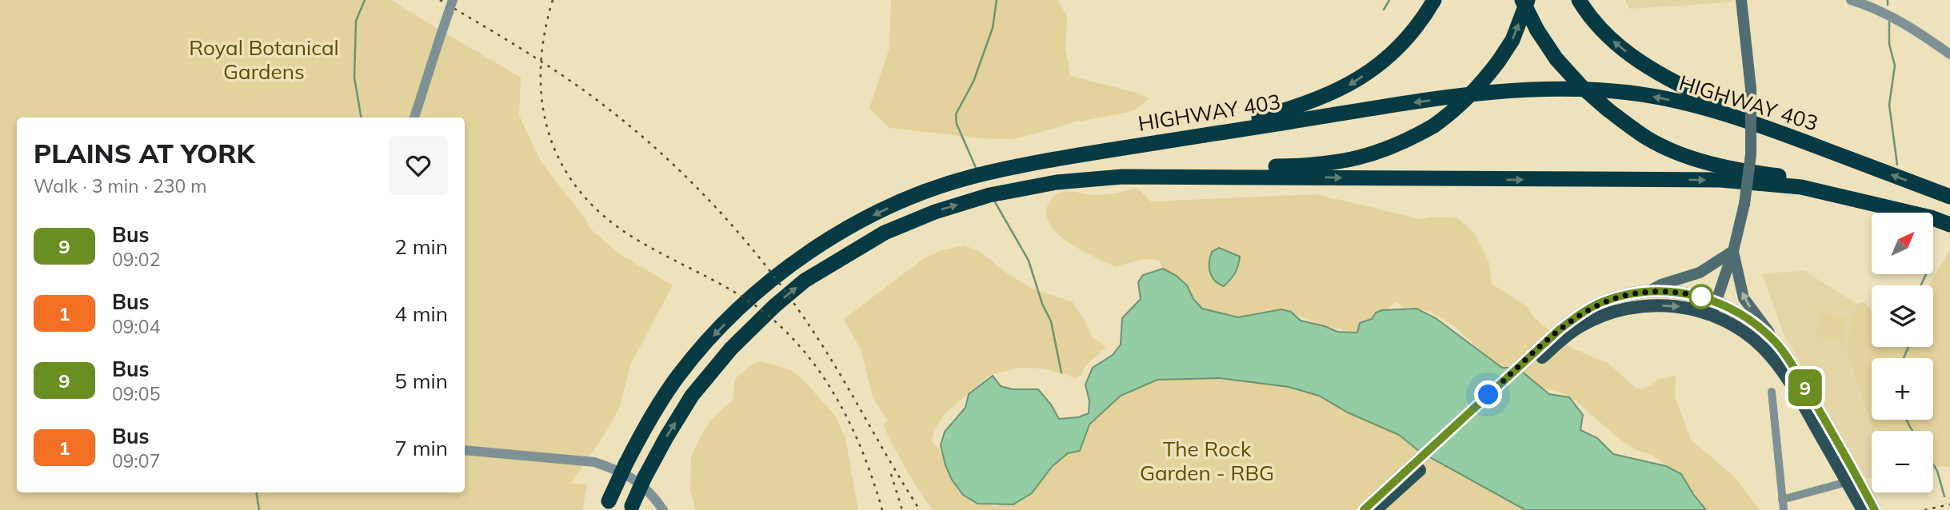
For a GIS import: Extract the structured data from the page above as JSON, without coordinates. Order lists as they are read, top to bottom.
{
  "streets": {
    "highway": ["HIGHWAY 403"]
  },
  "parks": ["Royal Botanical Gardens", "The Rock Garden - RBG"],
  "lines": ["bus line 9"],
  "north": "top right",
  "page": {
    "on_map": "9",
    "heading": ["PLAINS AT YORK", "Walk · 3 min · 230 m"],
    "map_buttons": ["+", "−"],
    "list": [
      {
        "mark": "9",
        "name": "Bus",
        "note": "09:02",
        "value": "2 min"
      },
      {
        "mark": "1",
        "name": "Bus",
        "note": "09:04",
        "value": "4 min"
      },
      {
        "mark": "9",
        "name": "Bus",
        "note": "09:05",
        "value": "5 min"
      },
      {
        "mark": "1",
        "name": "Bus",
        "note": "09:07",
        "value": "7 min"
      }
    ]
  }
}
